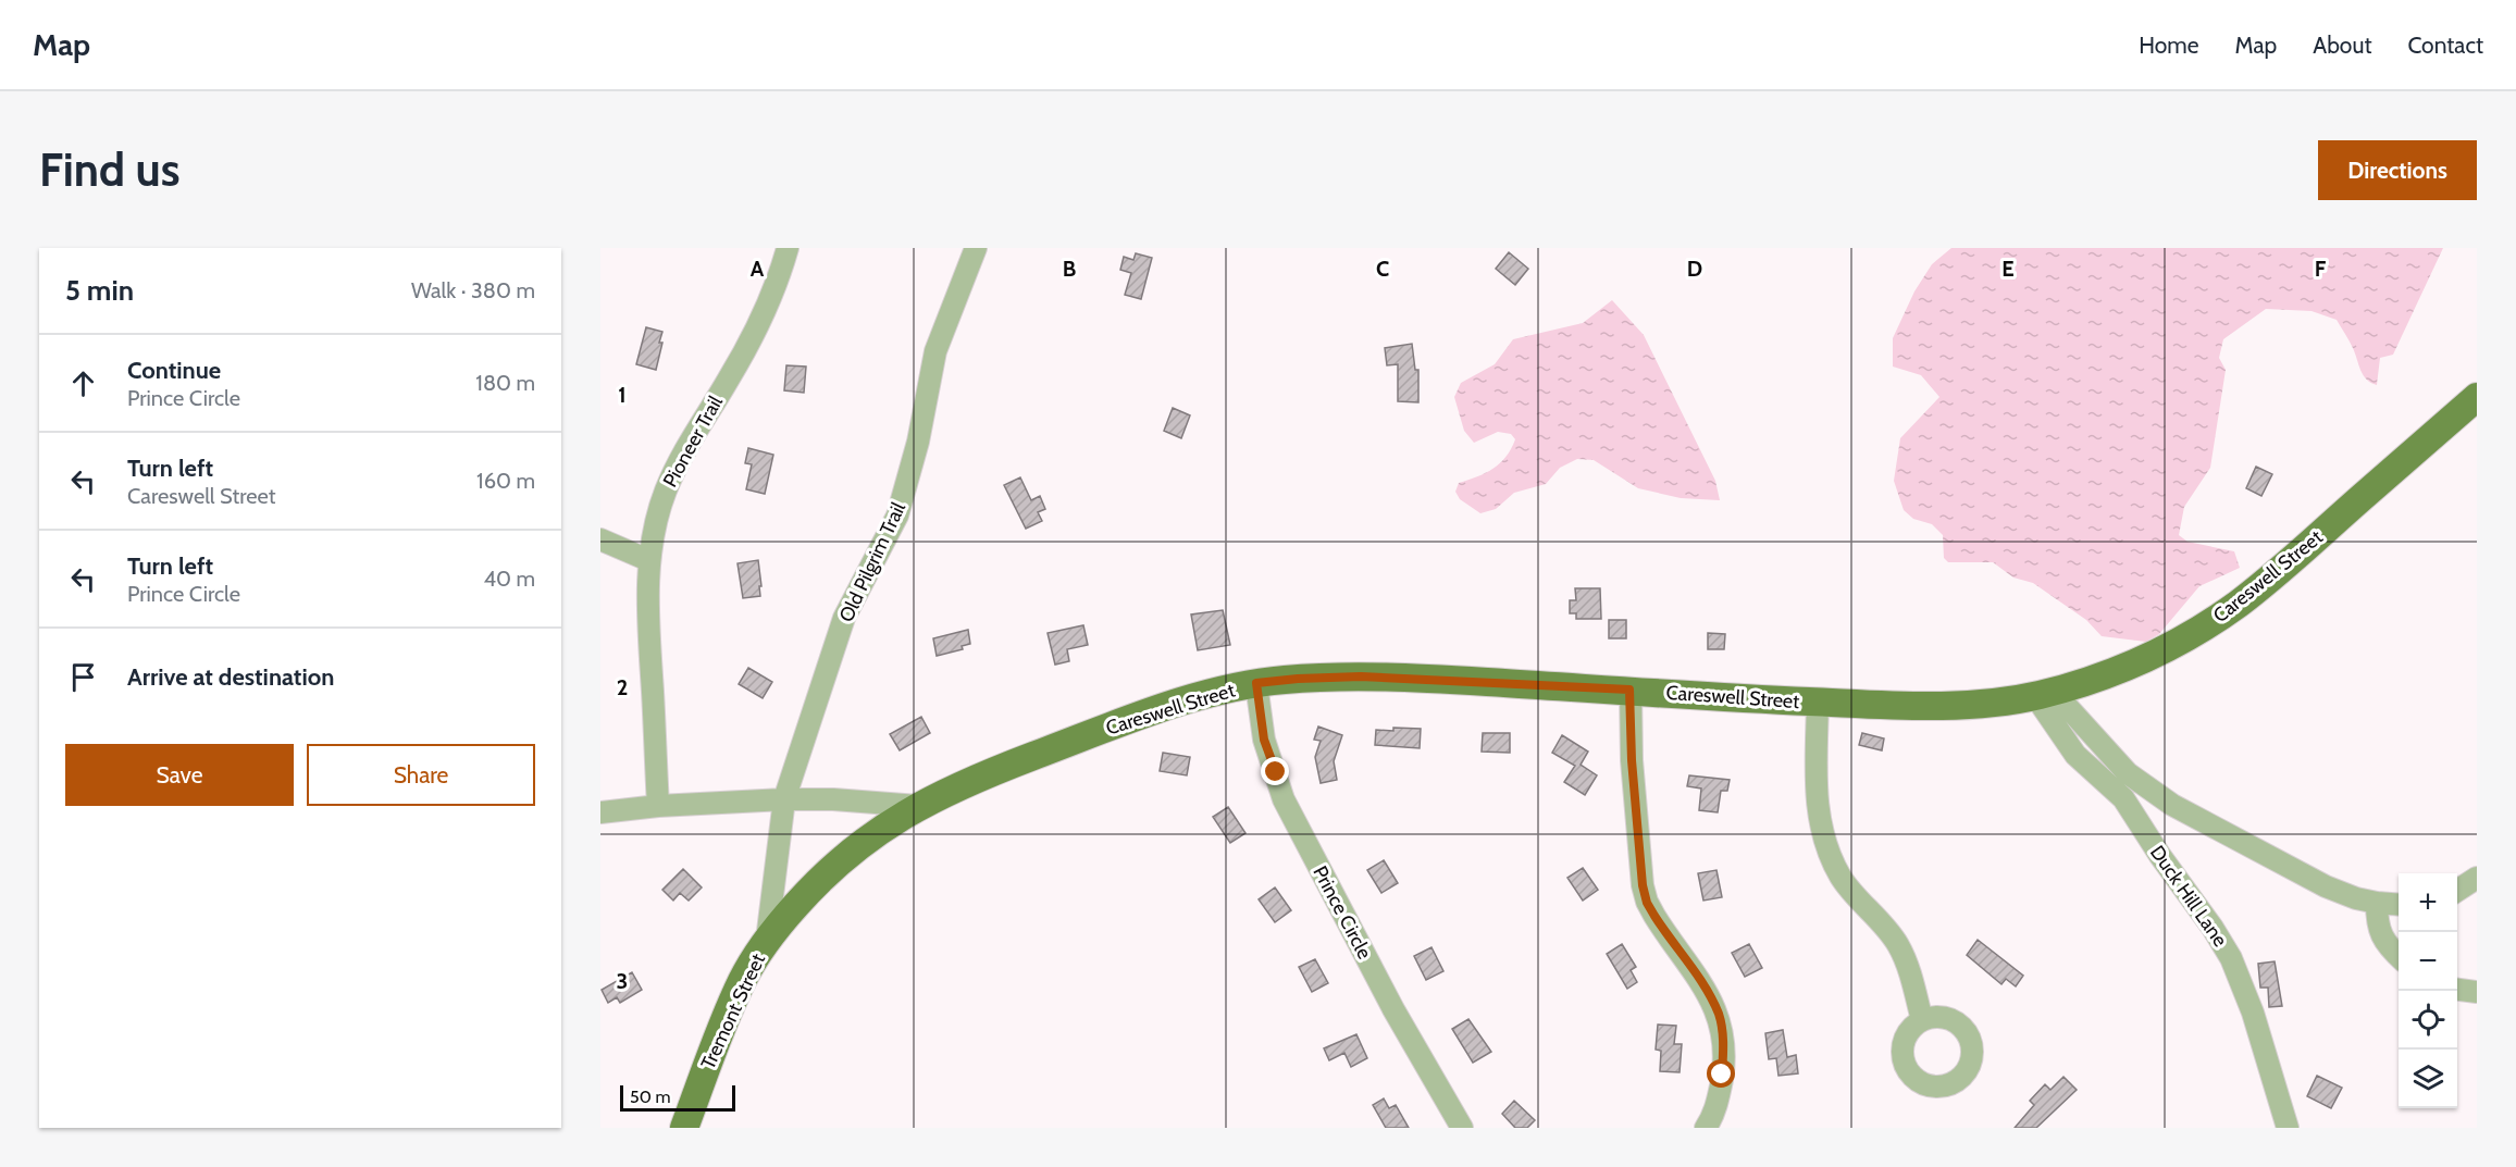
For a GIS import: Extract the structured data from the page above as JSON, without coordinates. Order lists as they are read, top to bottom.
{
  "streets": {
    "main road": ["Careswell Street", "Tremont Street"],
    "street": [
      "Pioneer Trail",
      "Old Pilgrim Trail",
      "Duck Hill Lane",
      "Prince Circle"
    ]
  },
  "crossings": [
    ["Old Pilgrim Trail", "Tremont Street"],
    ["Careswell Street", "Duck Hill Lane"],
    ["Careswell Street", "Prince Circle"],
    ["Careswell Street", "Tremont Street"]
  ],
  "scale_bar": "50 m",
  "page": {
    "header": "Map",
    "nav": [
      "Home",
      "Map",
      "About",
      "Contact"
    ],
    "buttons": [
      "Directions",
      ["Save", "Share"]
    ],
    "title": "Find us",
    "heading": ["5 min", "Walk · 380 m"],
    "list": [
      ["Continue", "Prince Circle", "180 m"],
      ["Turn left", "Careswell Street", "160 m"],
      ["Turn left", "Prince Circle", "40 m"],
      "Arrive at destination"
    ],
    "map_buttons": ["+", "−"],
    "scale": "50 m"
  },
  "grid": {
    "columns": [
      "A",
      "B",
      "C",
      "D",
      "E",
      "F"
    ],
    "rows": ["1", "2", "3"]
  }
}
